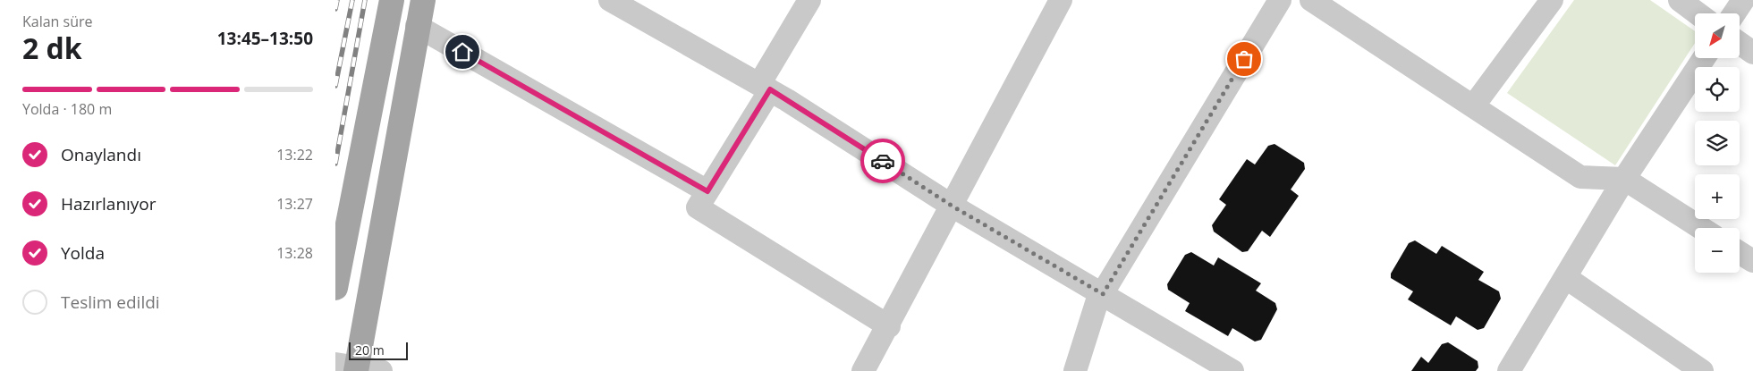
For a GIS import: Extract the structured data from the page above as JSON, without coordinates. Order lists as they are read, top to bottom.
{
  "scale_bar": "20 m",
  "north": "bottom left",
  "page": {
    "heading": ["2 dk", "Kalan süre", "13:45–13:50"],
    "map_buttons": ["+", "−"],
    "bar": "Yolda · 180 m",
    "list": [
      ["Onaylandı", "13:22"],
      ["Hazırlanıyor", "13:27"],
      ["Yolda", "13:28"],
      "Teslim edildi"
    ],
    "scale": "20 m"
  }
}
